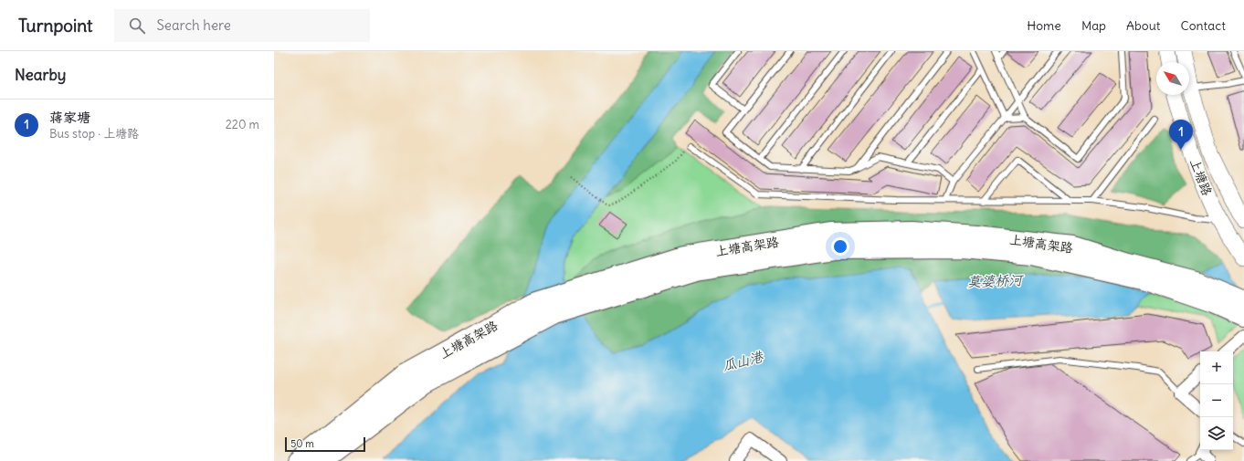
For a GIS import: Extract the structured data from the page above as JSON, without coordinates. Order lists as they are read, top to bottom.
{
  "streets": {
    "highway": ["上塘高架路"],
    "main road": ["上塘路"]
  },
  "water": ["莫婆桥河", "瓜山港"],
  "scale_bar": "50 m",
  "north": "top left",
  "page": {
    "header": "Turnpoint",
    "search": "Search here",
    "nav": [
      "Home",
      "Map",
      "About",
      "Contact"
    ],
    "heading": "Nearby",
    "list": [
      {
        "mark": "1",
        "name": "蒋家塘",
        "note": "Bus stop · 上塘路",
        "value": "220 m"
      }
    ],
    "pins": "1",
    "map_buttons": ["+", "−"],
    "scale": "50 m"
  }
}
